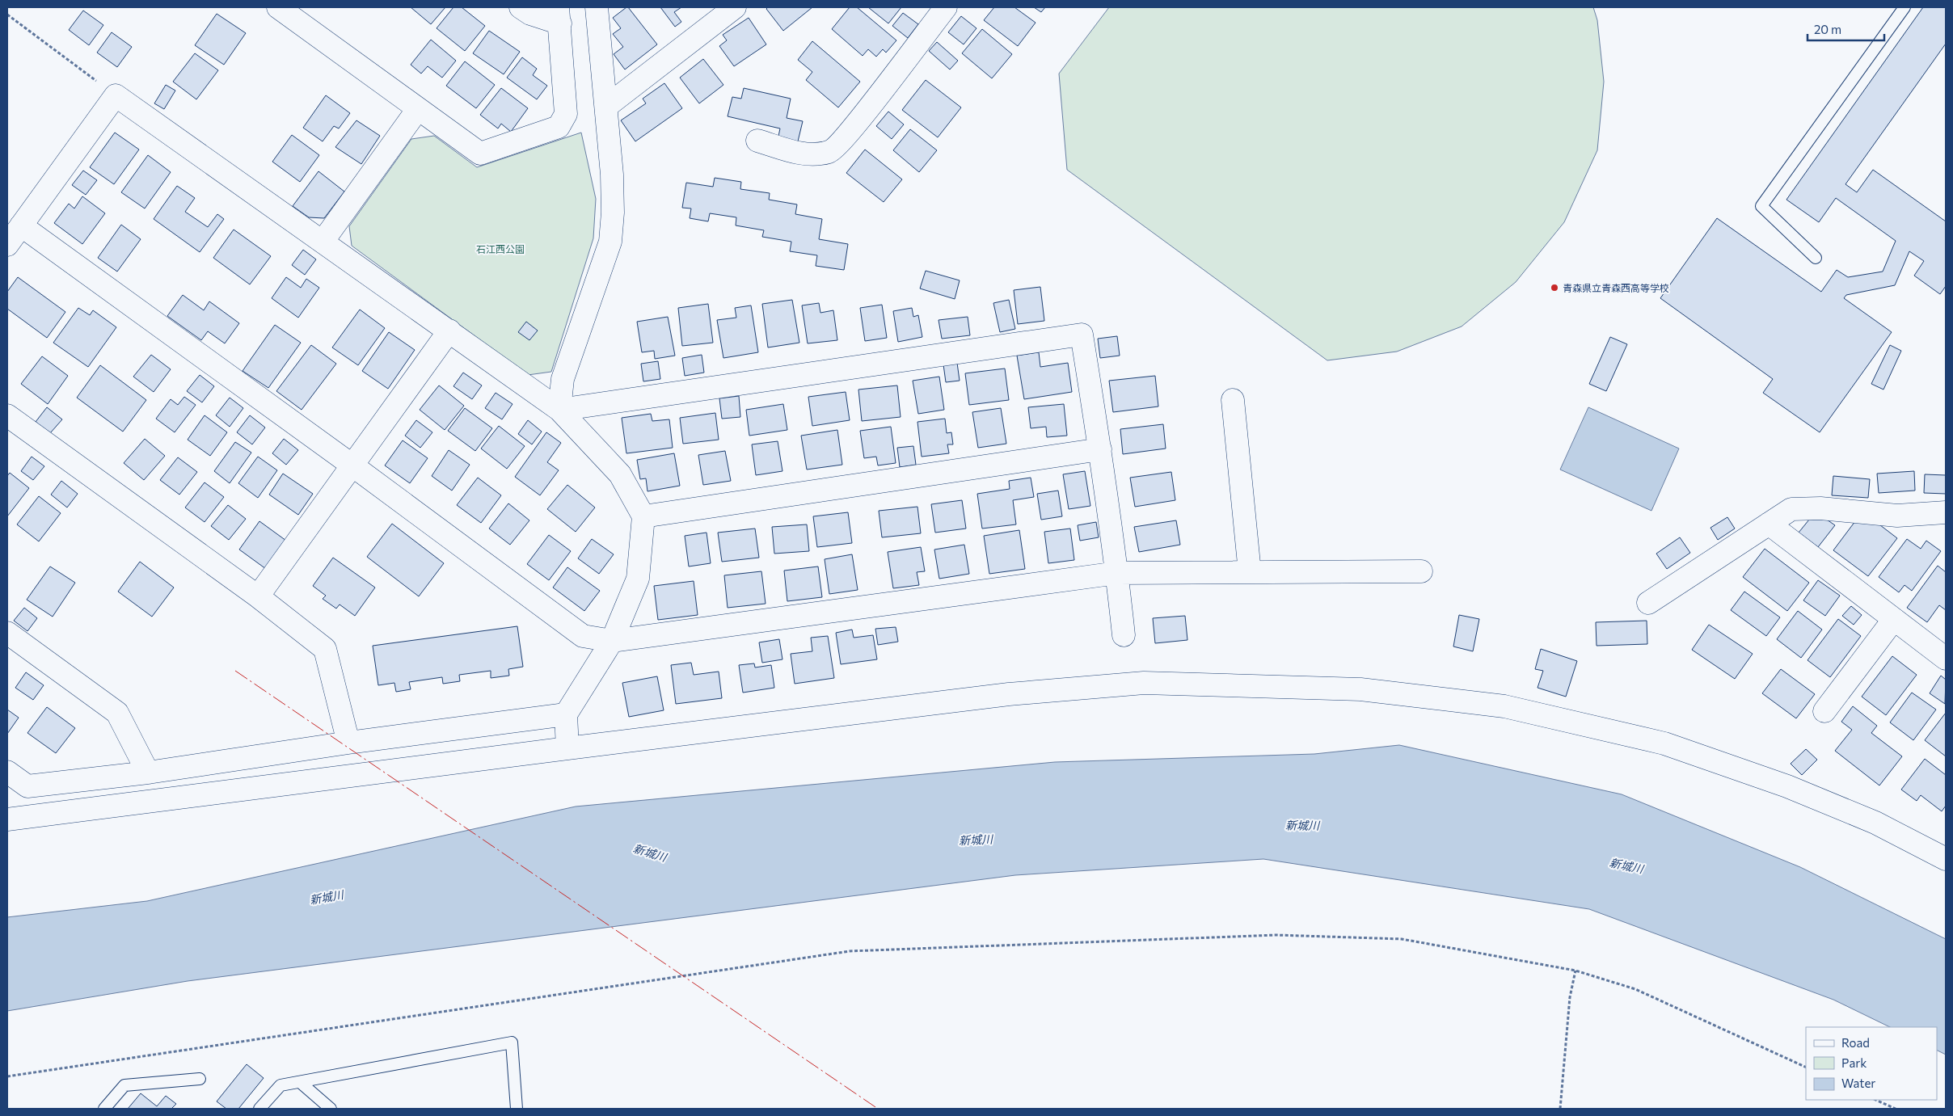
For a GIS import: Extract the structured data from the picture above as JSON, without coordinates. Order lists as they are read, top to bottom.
{
  "water": ["新城川"],
  "parks": ["石江西公園"],
  "places": ["青森県立青森西高等学校"],
  "legend": ["Road", "Park", "Water"],
  "scale_bar": "20 m"
}
